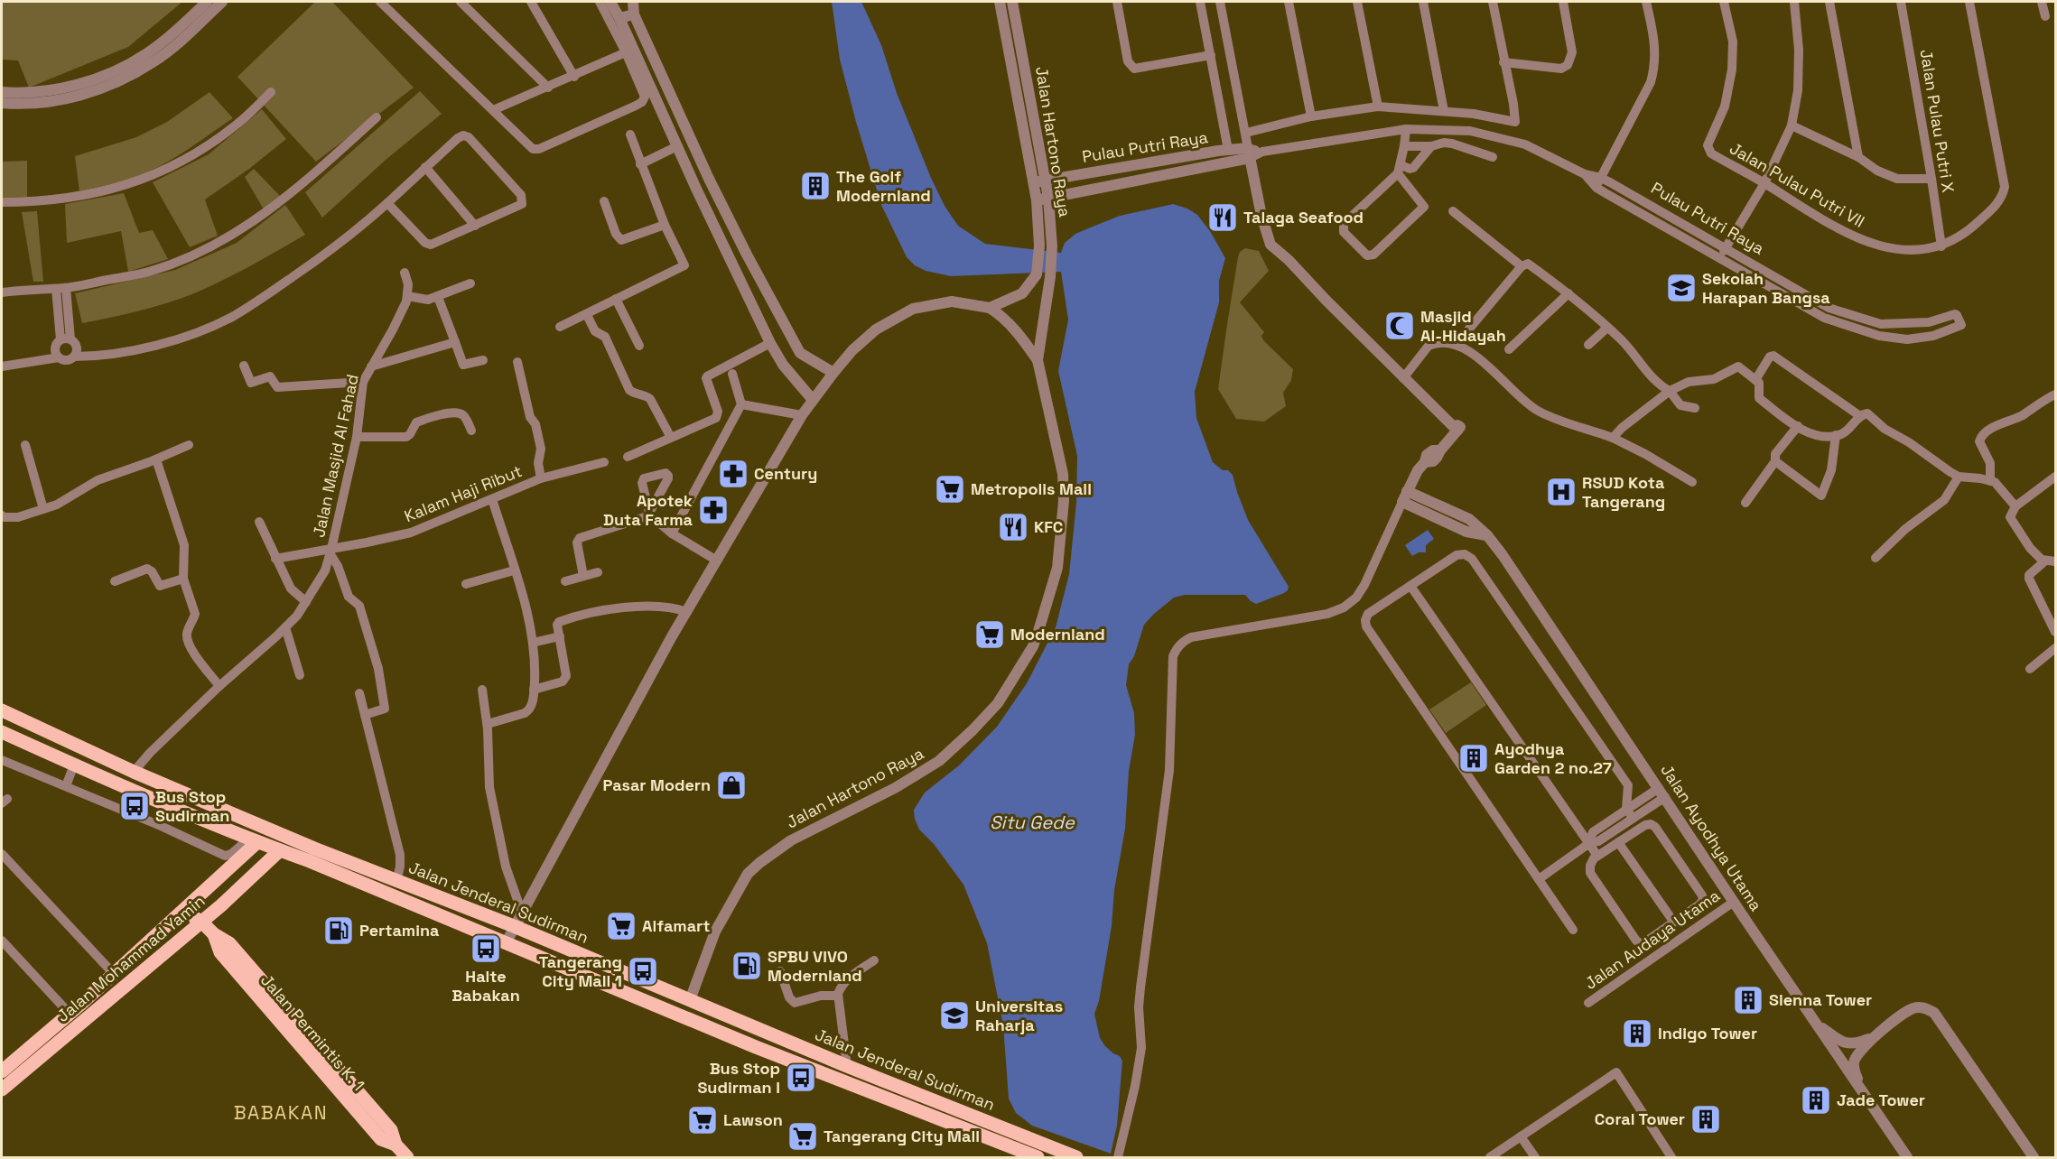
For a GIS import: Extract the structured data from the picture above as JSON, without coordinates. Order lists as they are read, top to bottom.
{
  "streets": {
    "main road": ["Jalan Jenderal Sudirman", "Jalan Mohammad Yamin", "Jalan Permintis K. 1"],
    "street": [
      "Jalan Pulau Putri X",
      "Jalan Hartono Raya",
      "Pulau Putri Raya",
      "Jalan Pulau Putri VII",
      "Jalan Masjid Al Fahad",
      "Kalam Haji Ribut",
      "Jalan Ayodhya Utama",
      "Jalan Audaya Utama"
    ]
  },
  "crossings": [
    ["Jalan Pulau Putri X", "Jalan Pulau Putri VII"],
    ["Jalan Hartono Raya", "Pulau Putri Raya"],
    ["Jalan Hartono Raya", "Jalan Jenderal Sudirman"],
    ["Jalan Masjid Al Fahad", "Kalam Haji Ribut"],
    ["Jalan Masjid Al Fahad", "Jalan Jenderal Sudirman"],
    ["Jalan Ayodhya Utama", "Jalan Audaya Utama"],
    ["Jalan Jenderal Sudirman", "Jalan Mohammad Yamin"],
    ["Jalan Mohammad Yamin", "Jalan Permintis K. 1"]
  ],
  "districts": ["BABAKAN"],
  "water": ["Situ Gede"],
  "places": {
    "building": [
      "The Golf Modernland",
      "Ayodhya Garden 2 no.27",
      "Sienna Tower",
      "Indigo Tower",
      "Jade Tower",
      "Coral Tower"
    ],
    "restaurant": ["Talaga Seafood", "KFC"],
    "school or university": ["Sekolah Harapan Bangsa", "Universitas Raharja"],
    "mosque": ["Masjid Al-Hidayah"],
    "pharmacy": ["Century", "Apotek Duta Farma"],
    "supermarket": [
      "Metropolis Mall",
      "Modernland",
      "Alfamart",
      "Lawson",
      "Tangerang City Mall"
    ],
    "hospital": ["RSUD Kota Tangerang"],
    "shop": ["Pasar Modern"],
    "bus stop": [
      "Bus Stop Sudirman",
      "Halte Babakan",
      "Tangerang City Mall 1",
      "Bus Stop Sudirman I"
    ],
    "fuel station": ["Pertamina", "SPBU VIVO Modernland"]
  }
}
